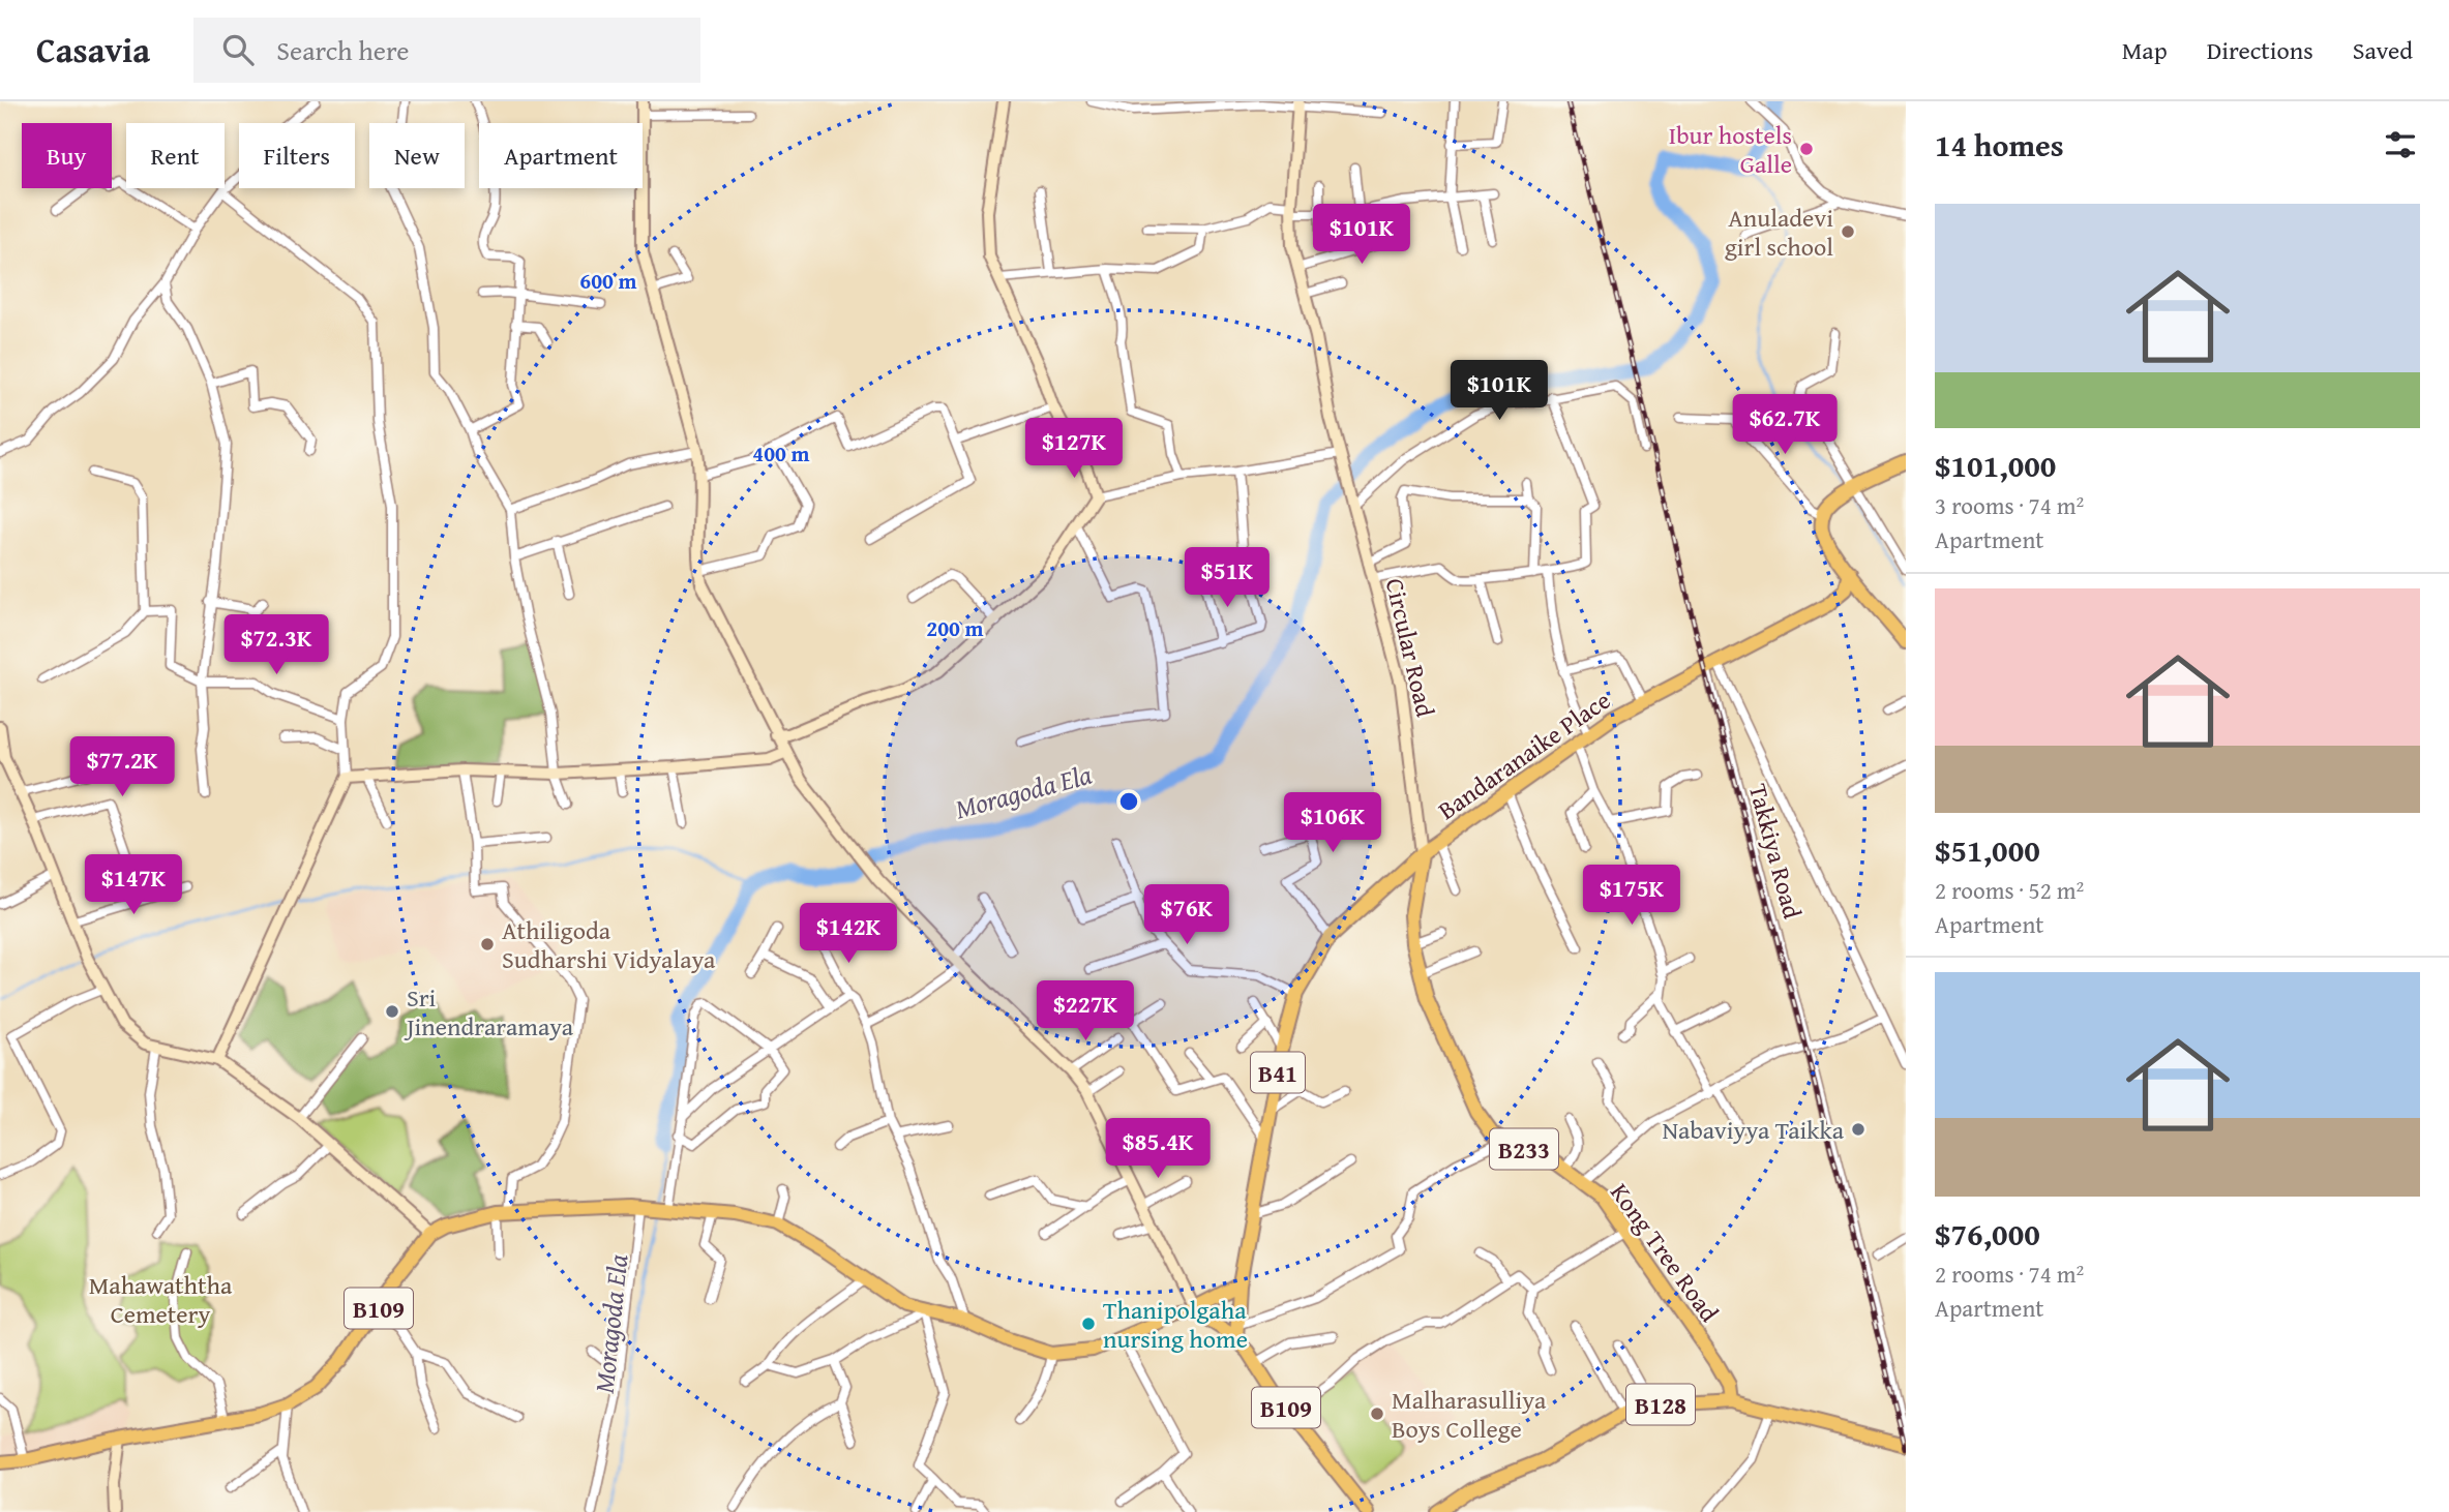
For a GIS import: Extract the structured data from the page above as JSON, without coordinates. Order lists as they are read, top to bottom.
{
  "streets": {
    "main road": [
      "Bandaranaike Place",
      "B41",
      "B233",
      "Kong Tree Road",
      "B109",
      "B128"
    ],
    "street": ["Circular Road", "Takkiya Road"]
  },
  "crossings": [
    ["Circular Road", "Bandaranaike Place"],
    ["Circular Road", "Kong Tree Road"],
    ["Bandaranaike Place", "Takkiya Road"],
    ["Bandaranaike Place", "Kong Tree Road"],
    ["Bandaranaike Place", "B109"],
    ["Kong Tree Road", "B128"]
  ],
  "water": ["Moragoda Ela"],
  "parks": ["Mahawaththa Cemetery"],
  "places": [
    "Ibur hostels Galle",
    "Anuladevi girl school",
    "Athiligoda Sudharshi Vidyalaya",
    "Sri Jinendraramaya",
    "Nabaviyya Taikka",
    "Thanipolgaha nursing home",
    "Malharasulliya Boys College"
  ],
  "page": {
    "header": "Casavia",
    "search": "Search here",
    "nav": ["Map", "Directions", "Saved"],
    "heading": "14 homes",
    "chip": [
      "Buy",
      "Rent",
      "Filters",
      "New",
      "Apartment"
    ],
    "list": [
      {
        "name": "$101,000",
        "note": "3 rooms · 74 m² · Apartment"
      },
      {
        "name": "$51,000",
        "note": "2 rooms · 52 m² · Apartment"
      },
      {
        "name": "$76,000",
        "note": "2 rooms · 74 m² · Apartment"
      }
    ],
    "price": [
      "$101K",
      "$101K",
      "$62.7K",
      "$127K",
      "$51K",
      "$72.3K",
      "$77.2K",
      "$106K",
      "$147K",
      "$175K",
      "$76K",
      "$142K",
      "$227K",
      "$85.4K"
    ]
  },
  "rings": ["600 m", "400 m", "200 m"]
}
